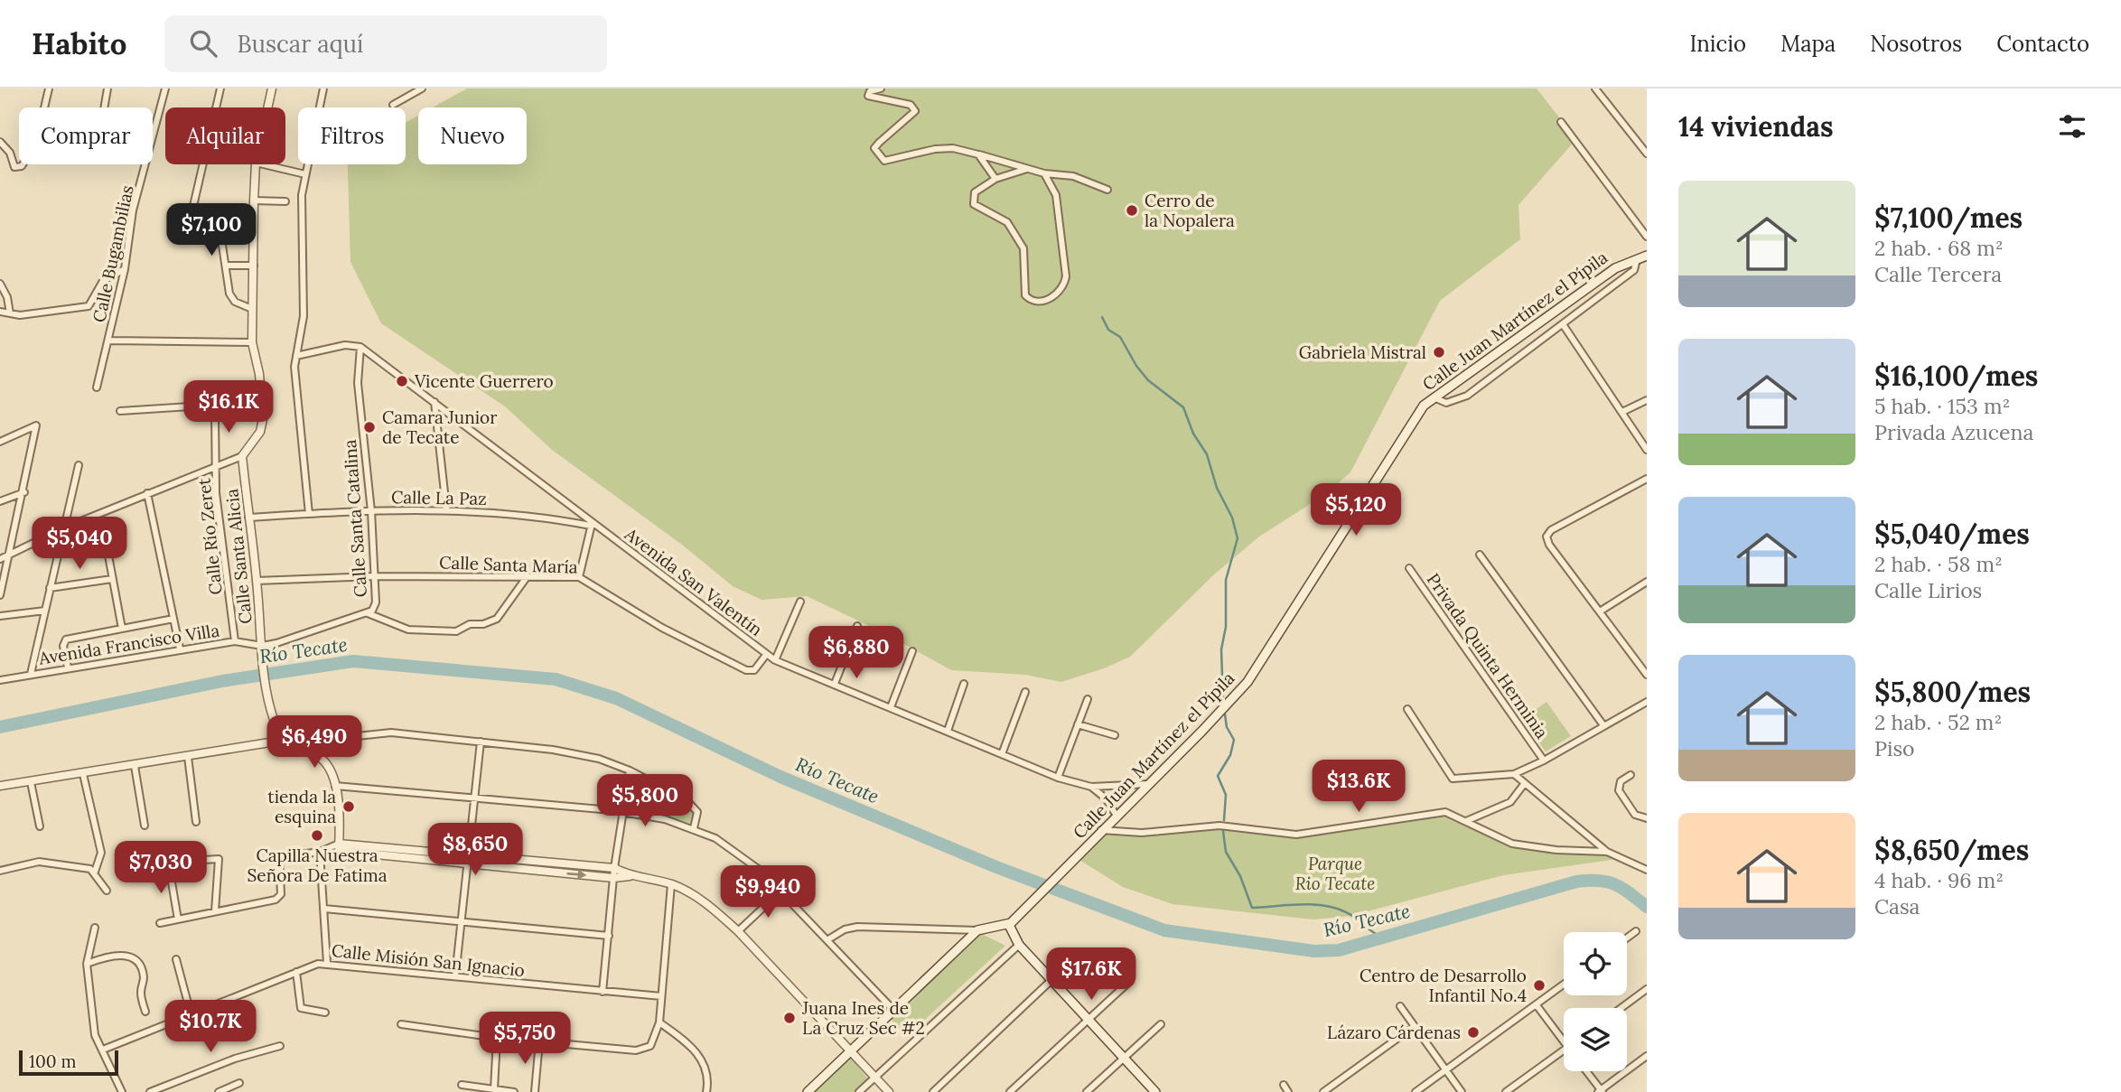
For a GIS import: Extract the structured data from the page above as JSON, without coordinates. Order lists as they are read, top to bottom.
{
  "streets": {
    "main road": ["Calle Juan Martínez el Pípila"],
    "street": [
      "Calle Bugambilias",
      "Calle La Paz",
      "Calle Santa Catalina",
      "Calle Río Zeret",
      "Calle Santa Alicia",
      "Calle Santa María",
      "Avenida San Valentín",
      "Avenida Francisco Villa",
      "Privada Quinta Herminia",
      "Calle Misión San Ignacio"
    ]
  },
  "crossings": [
    ["Calle Juan Martínez el Pípila", "Avenida San Valentín"],
    ["Calle La Paz", "Calle Santa Catalina"],
    ["Calle La Paz", "Calle Santa Alicia"],
    ["Calle La Paz", "Avenida San Valentín"],
    ["Calle Santa Catalina", "Calle Santa Alicia"],
    ["Calle Santa Catalina", "Calle Santa María"],
    ["Calle Santa Catalina", "Avenida San Valentín"],
    ["Calle Santa Catalina", "Avenida Francisco Villa"],
    ["Calle Río Zeret", "Avenida Francisco Villa"],
    ["Calle Santa Alicia", "Calle Santa María"],
    ["Calle Santa Alicia", "Avenida Francisco Villa"],
    ["Calle Santa María", "Avenida San Valentín"]
  ],
  "water": ["Río Tecate"],
  "parks": ["Parque Rio Tecate"],
  "places": [
    "Cerro de la Nopalera",
    "Gabriela Mistral",
    "Vicente Guerrero",
    "Camara Junior de Tecate",
    "tienda la esquina",
    "Capilla Nuestra Señora De Fatima",
    "Centro de Desarrollo Infantil No.4",
    "Juana Ines de La Cruz Sec #2",
    "Lázaro Cárdenas"
  ],
  "scale_bar": "100 m",
  "page": {
    "header": "Habito",
    "search": "Buscar aquí",
    "nav": [
      "Inicio",
      "Mapa",
      "Nosotros",
      "Contacto"
    ],
    "heading": "14 viviendas",
    "chip": [
      "Comprar",
      "Alquilar",
      "Filtros",
      "Nuevo"
    ],
    "list": [
      {
        "name": "$7,100/mes",
        "note": "2 hab. · 68 m² · Calle Tercera"
      },
      {
        "name": "$16,100/mes",
        "note": "5 hab. · 153 m² · Privada Azucena"
      },
      {
        "name": "$5,040/mes",
        "note": "2 hab. · 58 m² · Calle Lirios"
      },
      {
        "name": "$5,800/mes",
        "note": "2 hab. · 52 m² · Piso"
      },
      {
        "name": "$8,650/mes",
        "note": "4 hab. · 96 m² · Casa"
      }
    ],
    "price": [
      "$7,100",
      "$16.1K",
      "$5,120",
      "$5,040",
      "$6,880",
      "$6,490",
      "$13.6K",
      "$5,800",
      "$8,650",
      "$7,030",
      "$9,940",
      "$17.6K",
      "$10.7K",
      "$5,750"
    ],
    "scale": "100 m"
  }
}
